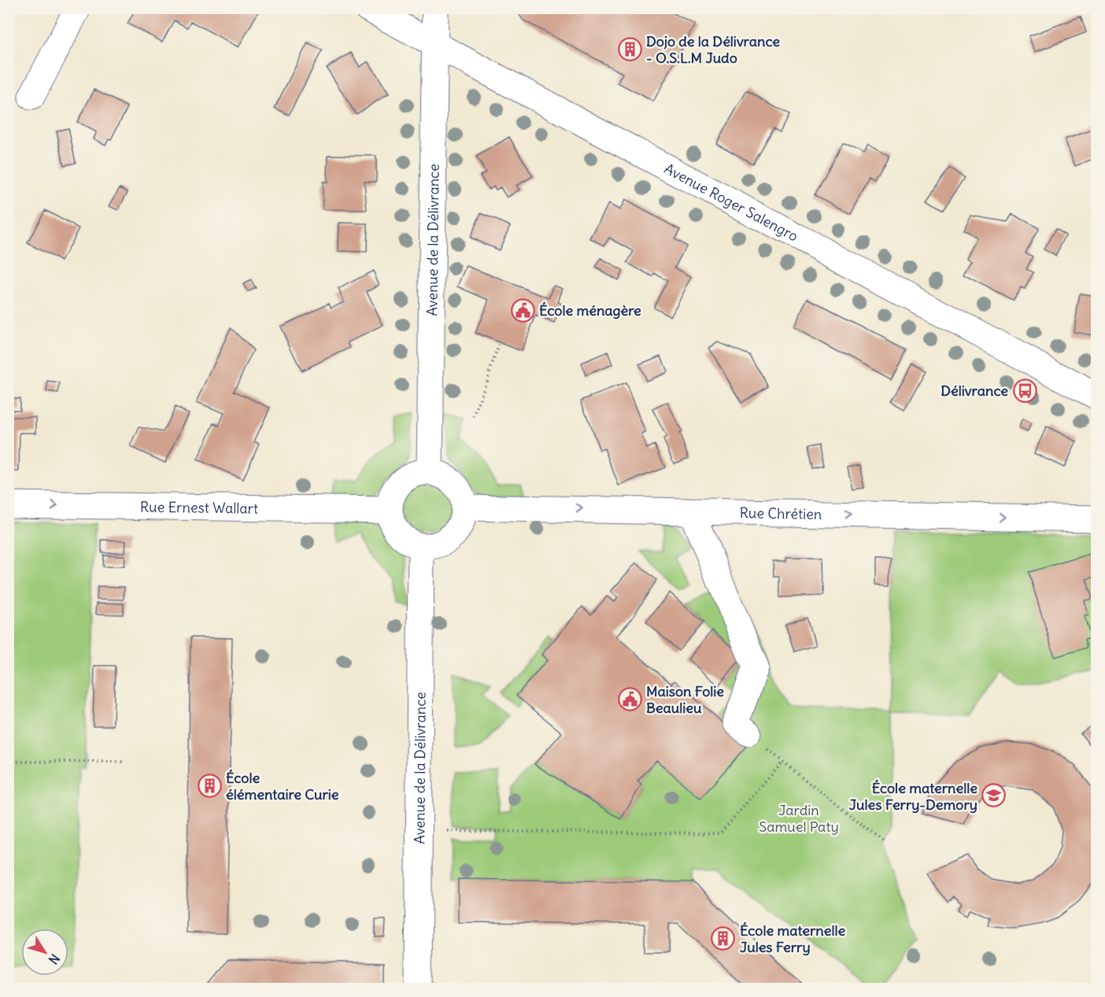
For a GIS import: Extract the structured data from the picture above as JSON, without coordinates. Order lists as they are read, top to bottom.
{
  "streets": {
    "street": [
      "Avenue Roger Salengro",
      "Avenue de la Délivrance",
      "Rue Ernest Wallart",
      "Rue Chrétien"
    ]
  },
  "crossings": [
    ["Avenue Roger Salengro", "Avenue de la Délivrance"],
    ["Avenue de la Délivrance", "Rue Ernest Wallart"],
    ["Avenue de la Délivrance", "Rue Chrétien"],
    ["Rue Ernest Wallart", "Rue Chrétien"]
  ],
  "one_way": ["Rue Ernest Wallart", "Rue Chrétien"],
  "parks": ["Jardin Samuel Paty"],
  "places": {
    "building": ["Dojo de la Délivrance - O.S.L.M Judo", "École élémentaire Curie", "École maternelle Jules Ferry"],
    "public building": ["École ménagère", "Maison Folie Beaulieu"],
    "bus stop": ["Délivrance"],
    "school or university": ["École maternelle Jules Ferry-Demory"]
  },
  "north": "bottom right"
}
